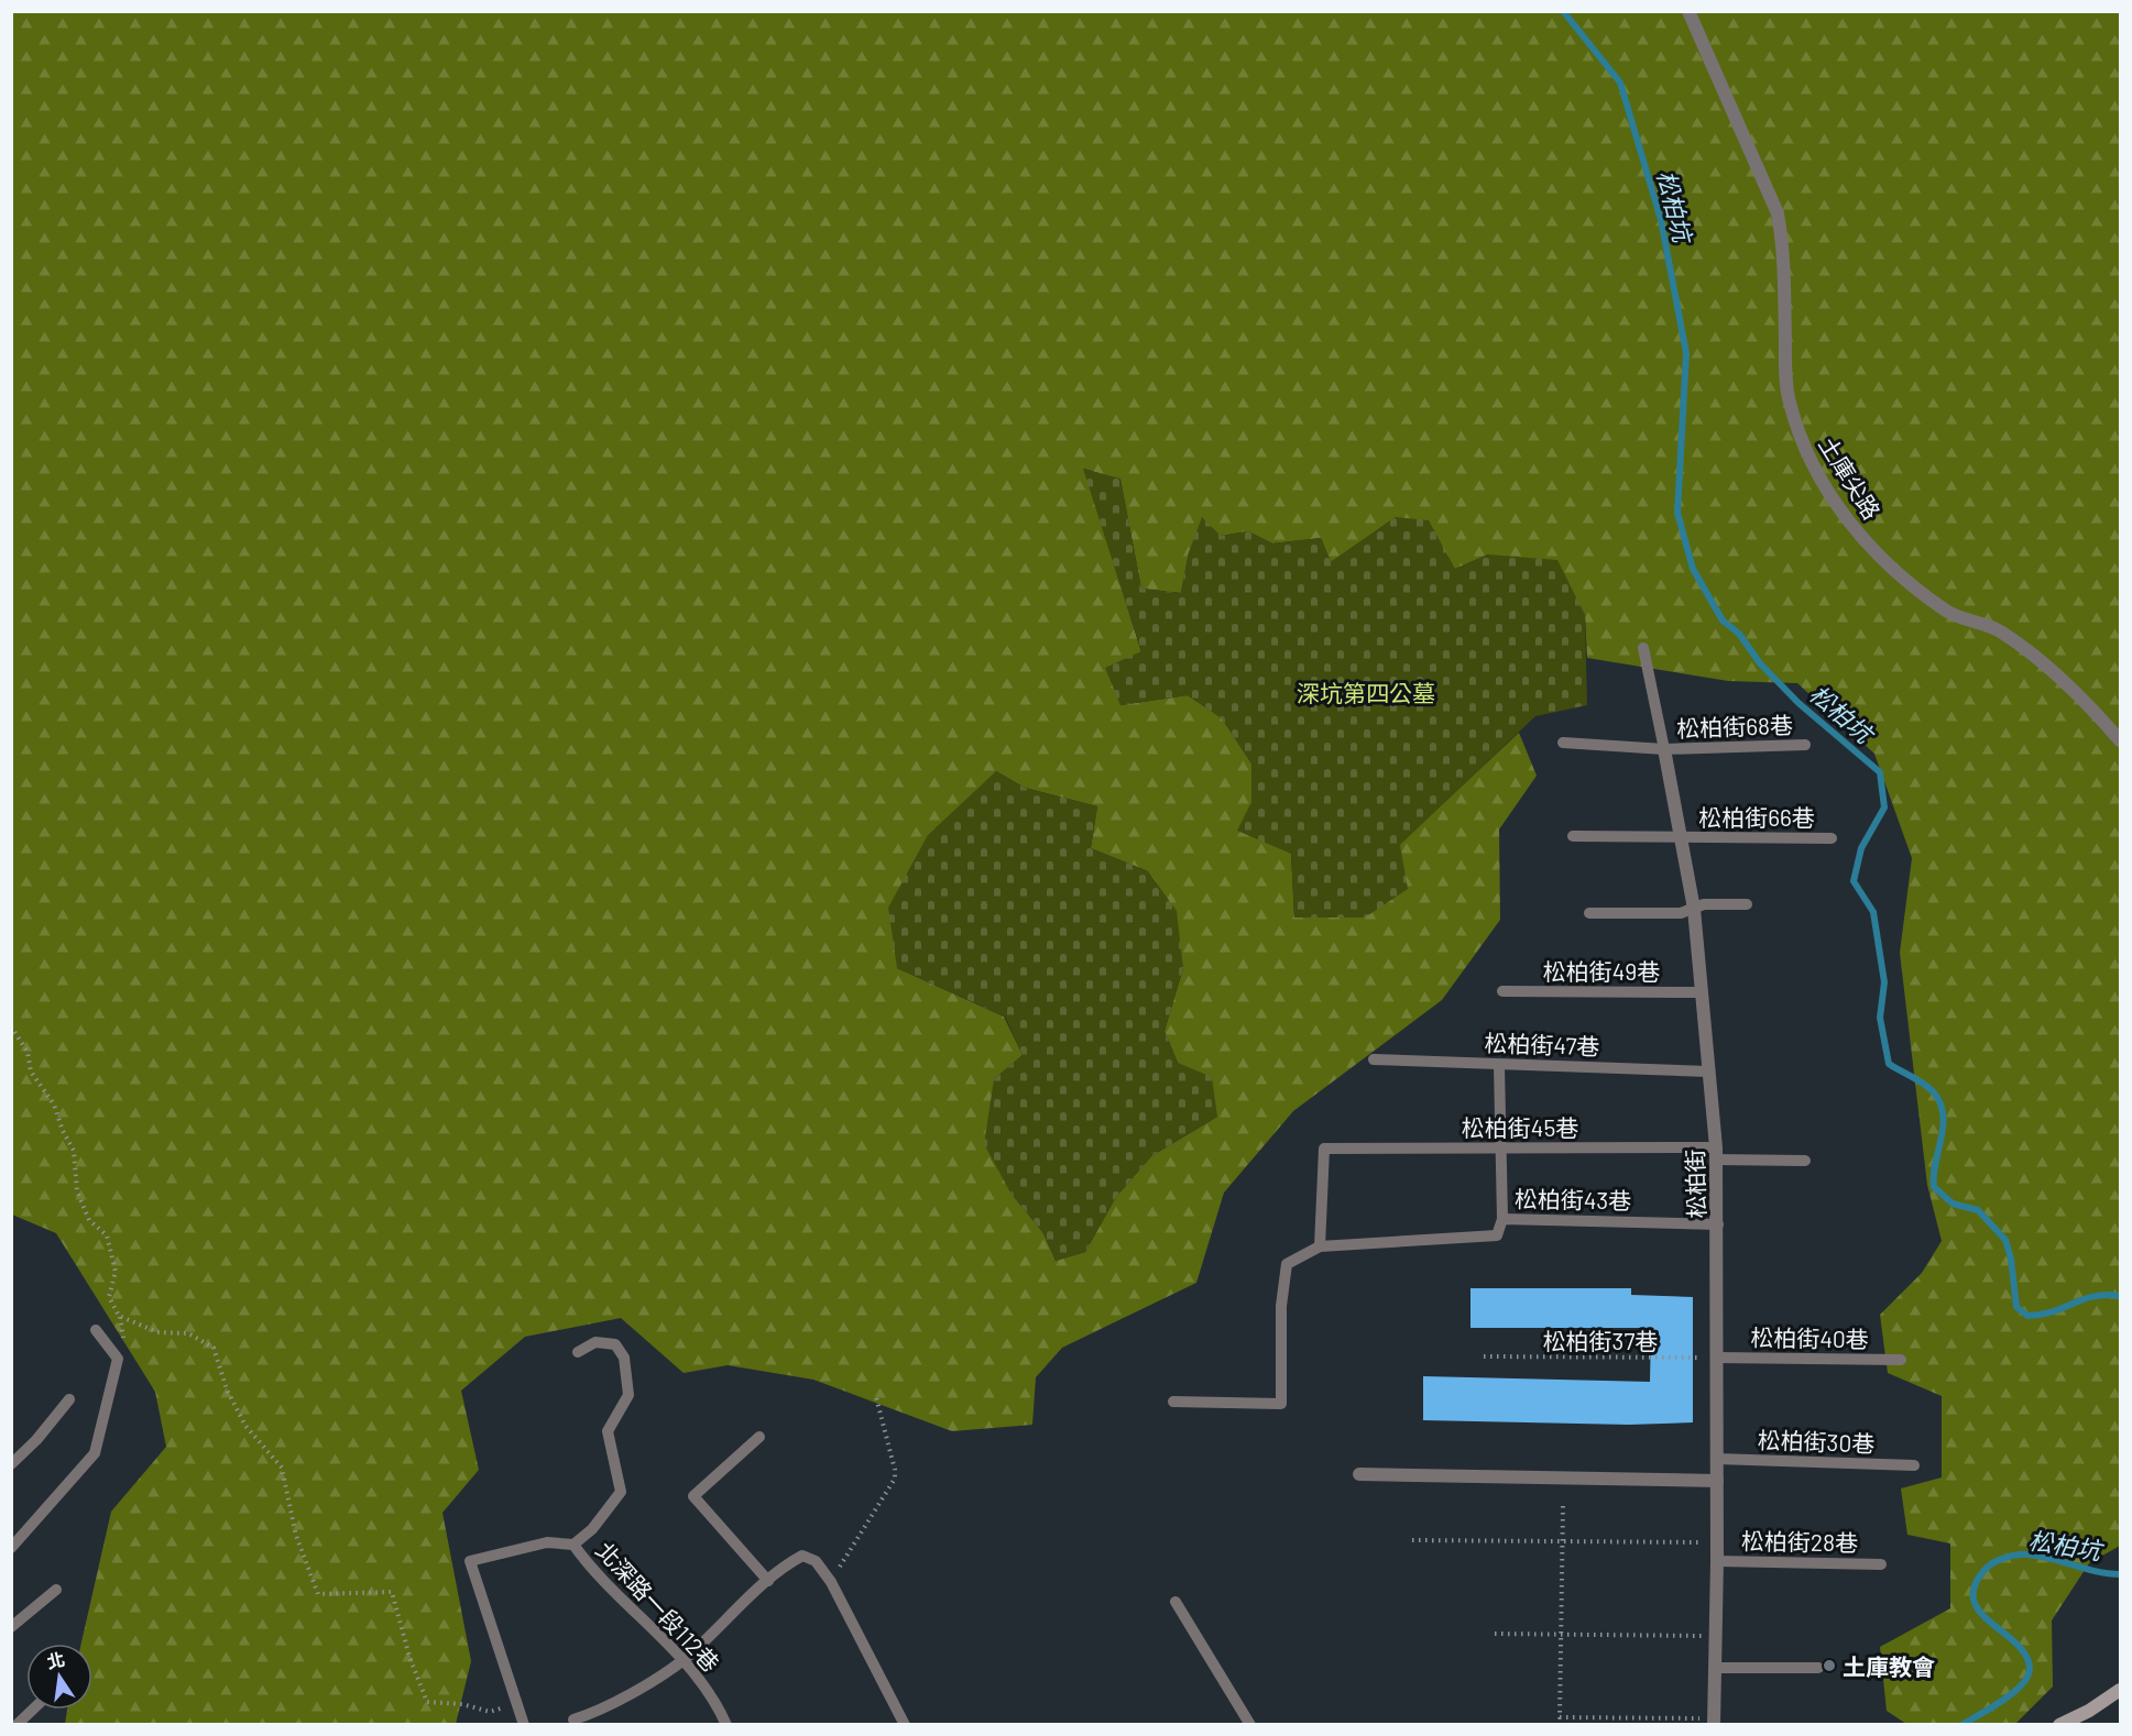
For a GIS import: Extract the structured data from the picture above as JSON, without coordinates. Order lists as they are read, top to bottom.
{
  "streets": {
    "street": ["土庫尖路", "松柏街"],
    "lane": [
      "松柏街68巷",
      "松柏街66巷",
      "松柏街49巷",
      "松柏街47巷",
      "松柏街45巷",
      "松柏街43巷",
      "松柏街40巷",
      "松柏街30巷",
      "松柏街28巷",
      "北深路一段112巷"
    ],
    "path": ["松柏街37巷"]
  },
  "crossings": [
    ["松柏街68巷", "松柏街"],
    ["松柏街66巷", "松柏街"],
    ["松柏街49巷", "松柏街"],
    ["松柏街47巷", "松柏街"],
    ["松柏街45巷", "松柏街"],
    ["松柏街45巷", "松柏街43巷"],
    ["松柏街", "松柏街43巷"],
    ["松柏街", "松柏街40巷"],
    ["松柏街", "松柏街37巷"],
    ["松柏街", "松柏街30巷"],
    ["松柏街", "松柏街28巷"],
    ["松柏街40巷", "松柏街37巷"]
  ],
  "water": ["松柏坑"],
  "parks": ["深坑第四公墓"],
  "places": ["土庫教會"],
  "north": "top"
}
